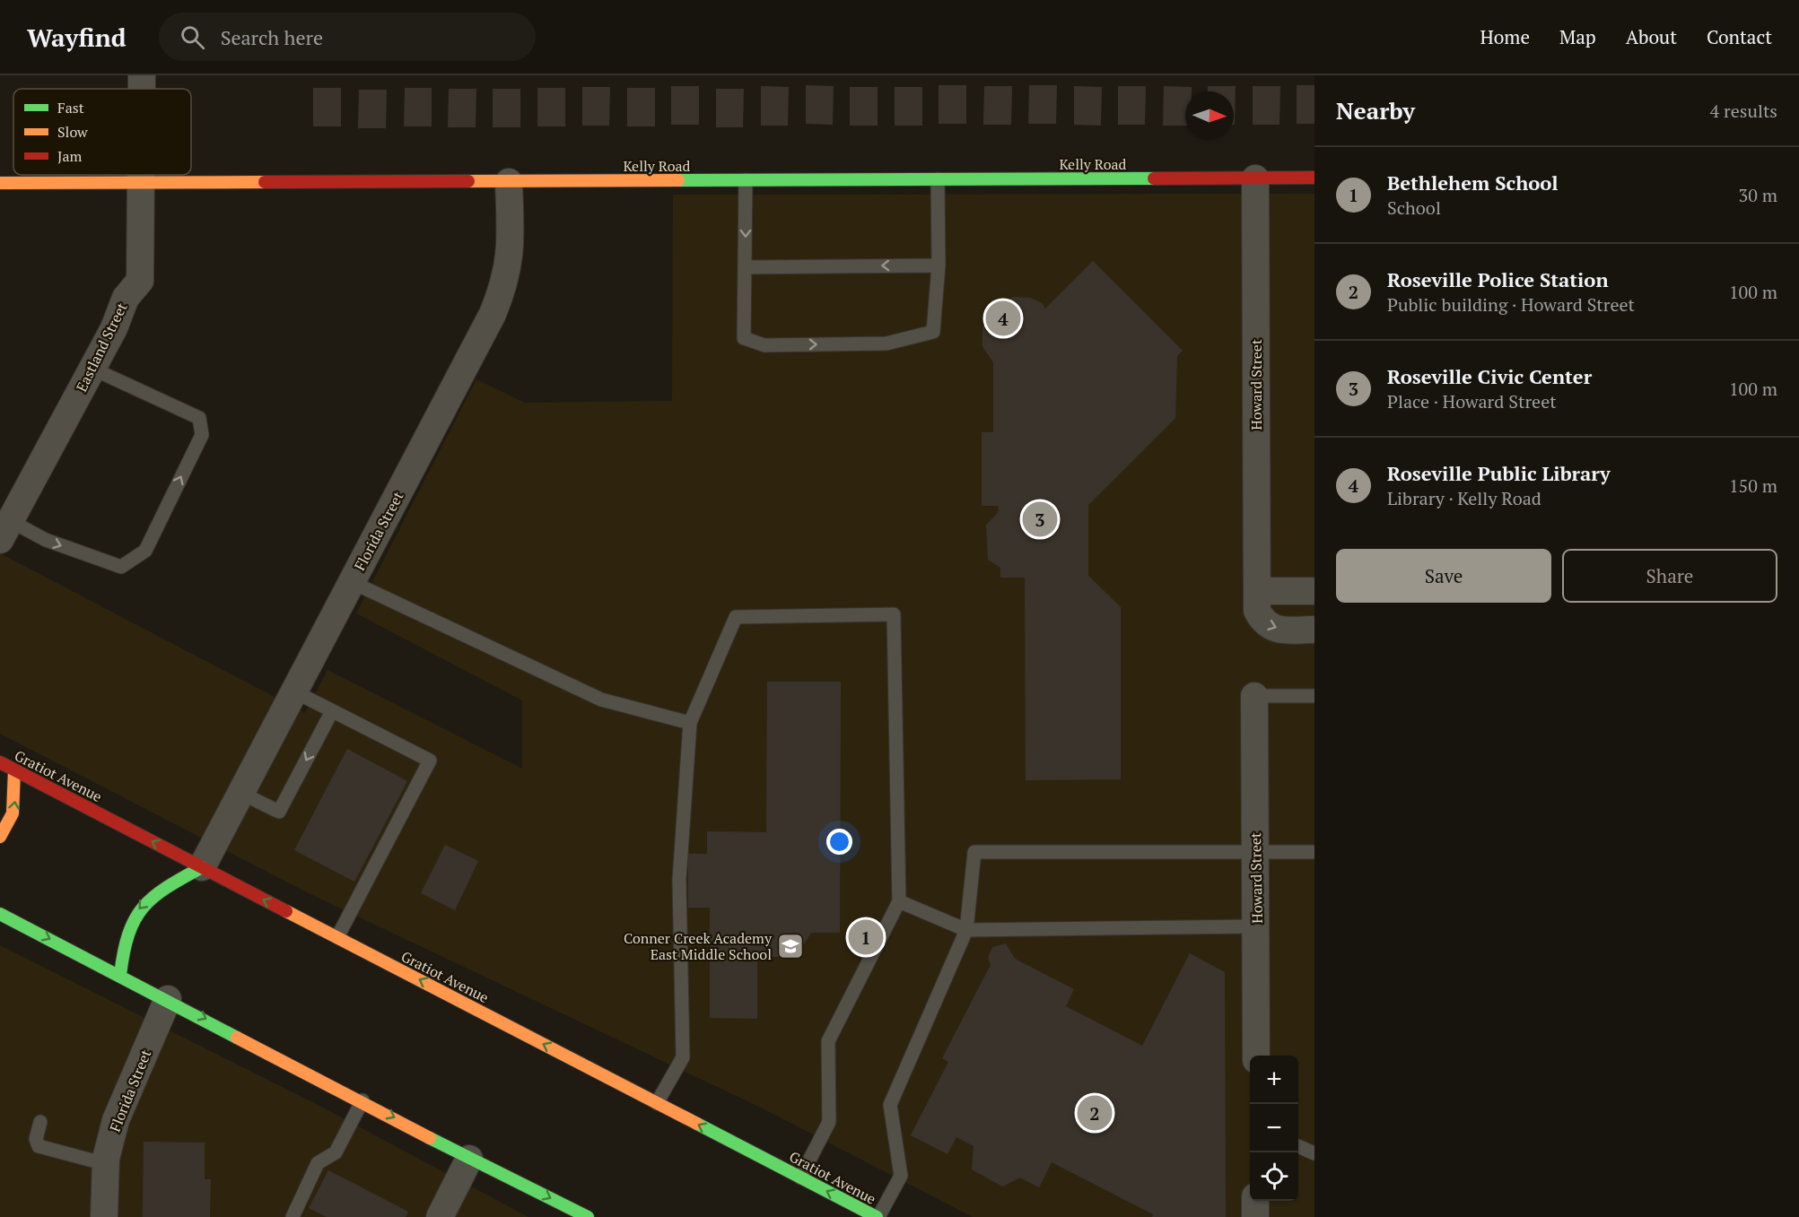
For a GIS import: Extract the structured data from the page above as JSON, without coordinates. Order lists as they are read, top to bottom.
{
  "streets": {
    "main road": ["Kelly Road", "Gratiot Avenue"],
    "street": ["Eastland Street", "Howard Street", "Florida Street"]
  },
  "crossings": [
    ["Kelly Road", "Eastland Street"],
    ["Kelly Road", "Howard Street"],
    ["Kelly Road", "Florida Street"],
    ["Florida Street", "Gratiot Avenue"]
  ],
  "one_way": ["Gratiot Avenue"],
  "places": {
    "school or university": ["Conner Creek Academy East Middle School"]
  },
  "legend": ["Fast", "Slow", "Jam"],
  "north": "right",
  "page": {
    "header": "Wayfind",
    "search": "Search here",
    "nav": [
      "Home",
      "Map",
      "About",
      "Contact"
    ],
    "heading": ["Nearby", "4 results"],
    "list": [
      {
        "mark": "1",
        "name": "Bethlehem School",
        "note": "School",
        "value": "30 m"
      },
      {
        "mark": "2",
        "name": "Roseville Police Station",
        "note": "Public building · Howard Street",
        "value": "100 m"
      },
      {
        "mark": "3",
        "name": "Roseville Civic Center",
        "note": "Place · Howard Street",
        "value": "100 m"
      },
      {
        "mark": "4",
        "name": "Roseville Public Library",
        "note": "Library · Kelly Road",
        "value": "150 m"
      }
    ],
    "pins": [
      "4",
      "3",
      "1",
      "2"
    ],
    "buttons": ["Save", "Share"],
    "map_buttons": ["+", "−"]
  }
}
